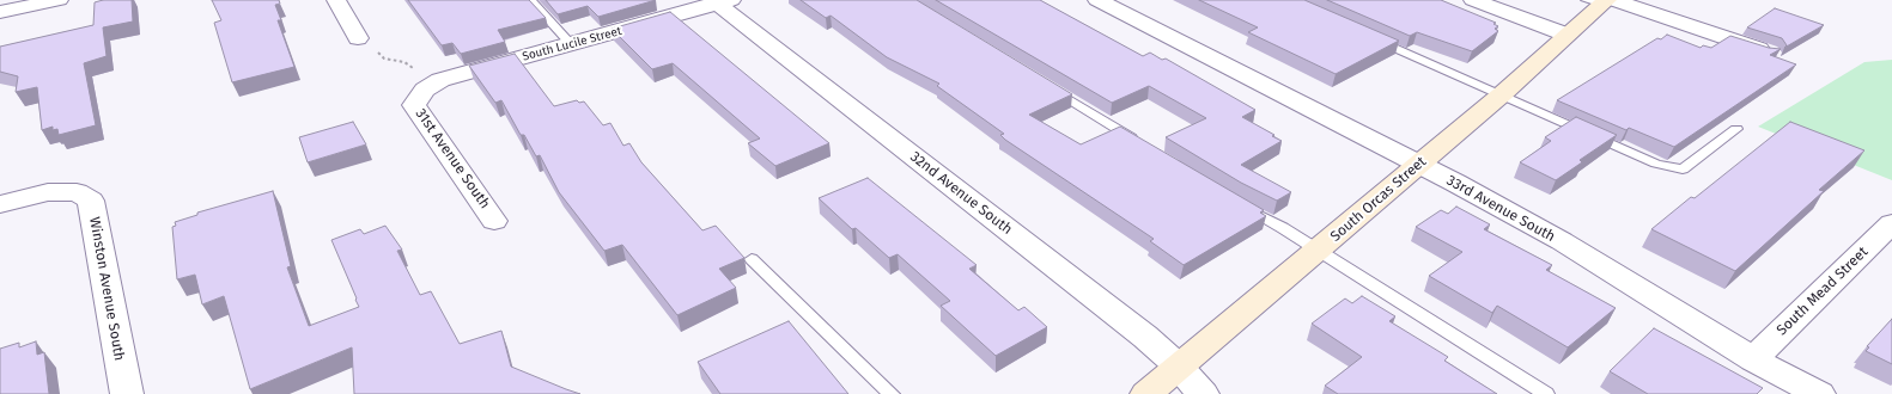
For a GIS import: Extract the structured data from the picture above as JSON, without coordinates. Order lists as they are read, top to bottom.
{
  "streets": {
    "street": [
      "South Lucile Street",
      "31st Avenue South",
      "32nd Avenue South",
      "South Orcas Street",
      "33rd Avenue South",
      "Winston Avenue South",
      "South Mead Street"
    ]
  },
  "crossings": [
    ["South Lucile Street", "31st Avenue South"],
    ["South Lucile Street", "32nd Avenue South"],
    ["32nd Avenue South", "South Orcas Street"],
    ["South Orcas Street", "33rd Avenue South"],
    ["33rd Avenue South", "South Mead Street"]
  ]
}
